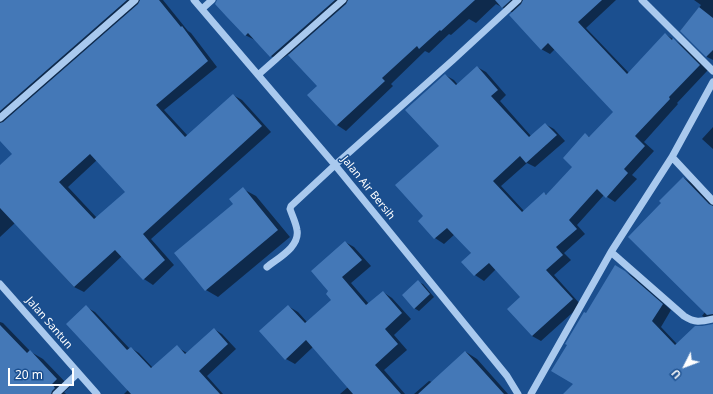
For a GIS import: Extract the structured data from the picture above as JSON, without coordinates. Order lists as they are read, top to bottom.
{
  "streets": {
    "street": ["Jalan Air Bersih", "Jalan Santun"]
  },
  "scale_bar": "20 m",
  "north": "bottom left"
}
